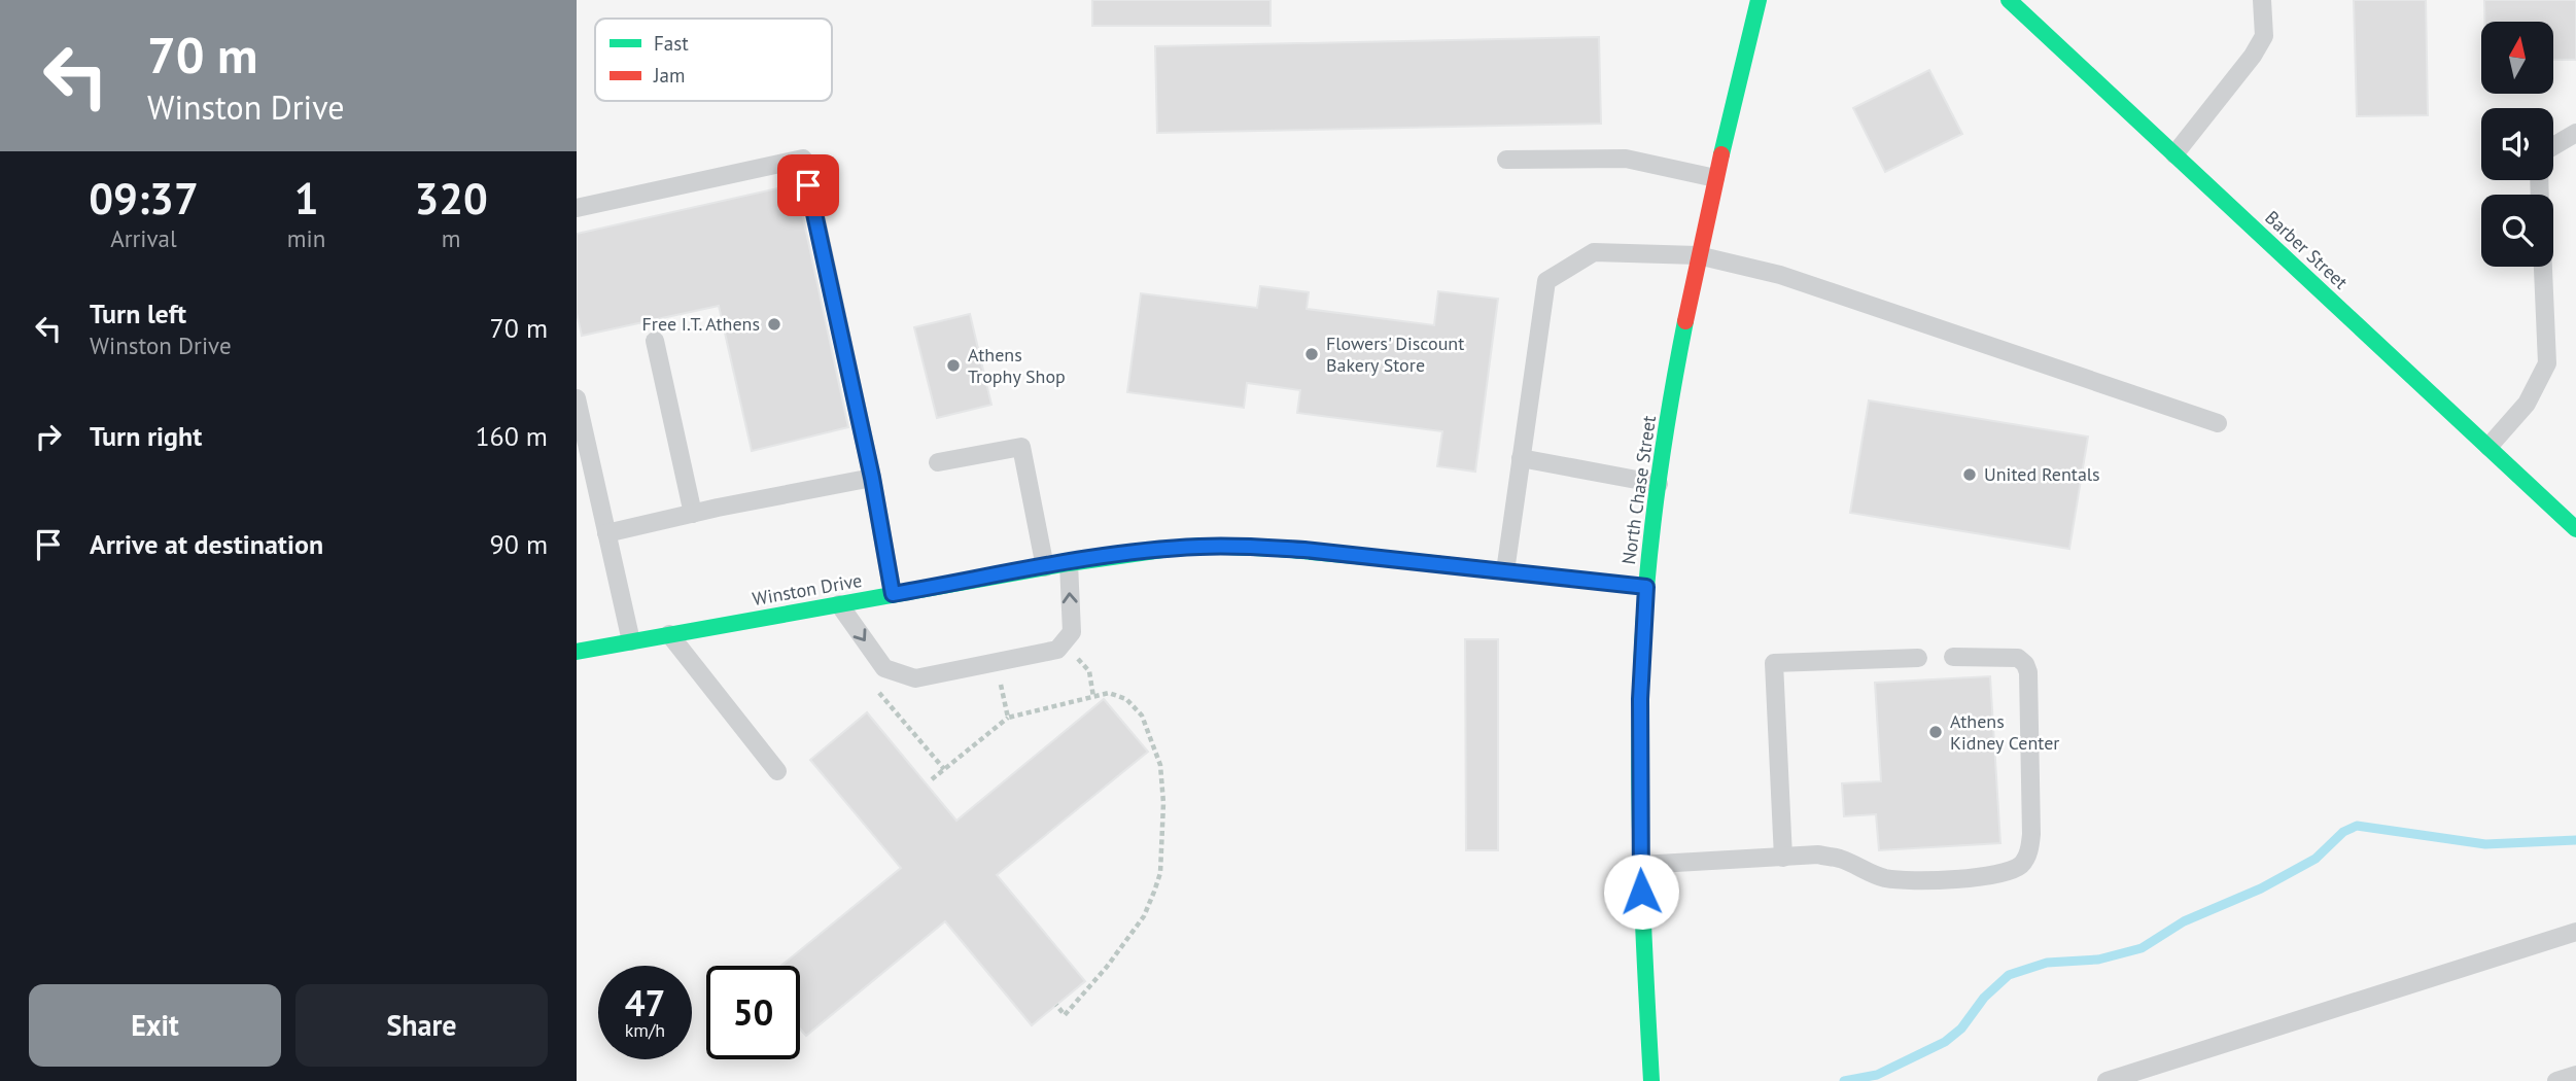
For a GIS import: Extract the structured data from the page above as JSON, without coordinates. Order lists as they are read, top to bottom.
{
  "streets": {
    "street": ["Barber Street", "North Chase Street", "Winston Drive"]
  },
  "crossings": [
    ["North Chase Street", "Winston Drive"]
  ],
  "places": [
    "Free I.T. Athens",
    "Flowers' Discount Bakery Store",
    "Athens Trophy Shop",
    "United Rentals",
    "Athens Kidney Center"
  ],
  "legend": ["Fast", "Jam"],
  "north": "top",
  "page": {
    "turn": ["70 m", "Winston Drive"],
    "eta": [
      "09:37",
      "Arrival",
      "1",
      "min",
      "320",
      "m"
    ],
    "list": [
      {
        "name": "Turn left",
        "note": "Winston Drive",
        "value": "70 m"
      },
      {
        "name": "Turn right",
        "value": "160 m"
      },
      {
        "name": "Arrive at destination",
        "value": "90 m"
      }
    ],
    "speed": "47 km/h",
    "limit": "50",
    "buttons": ["Exit", "Share"]
  }
}
